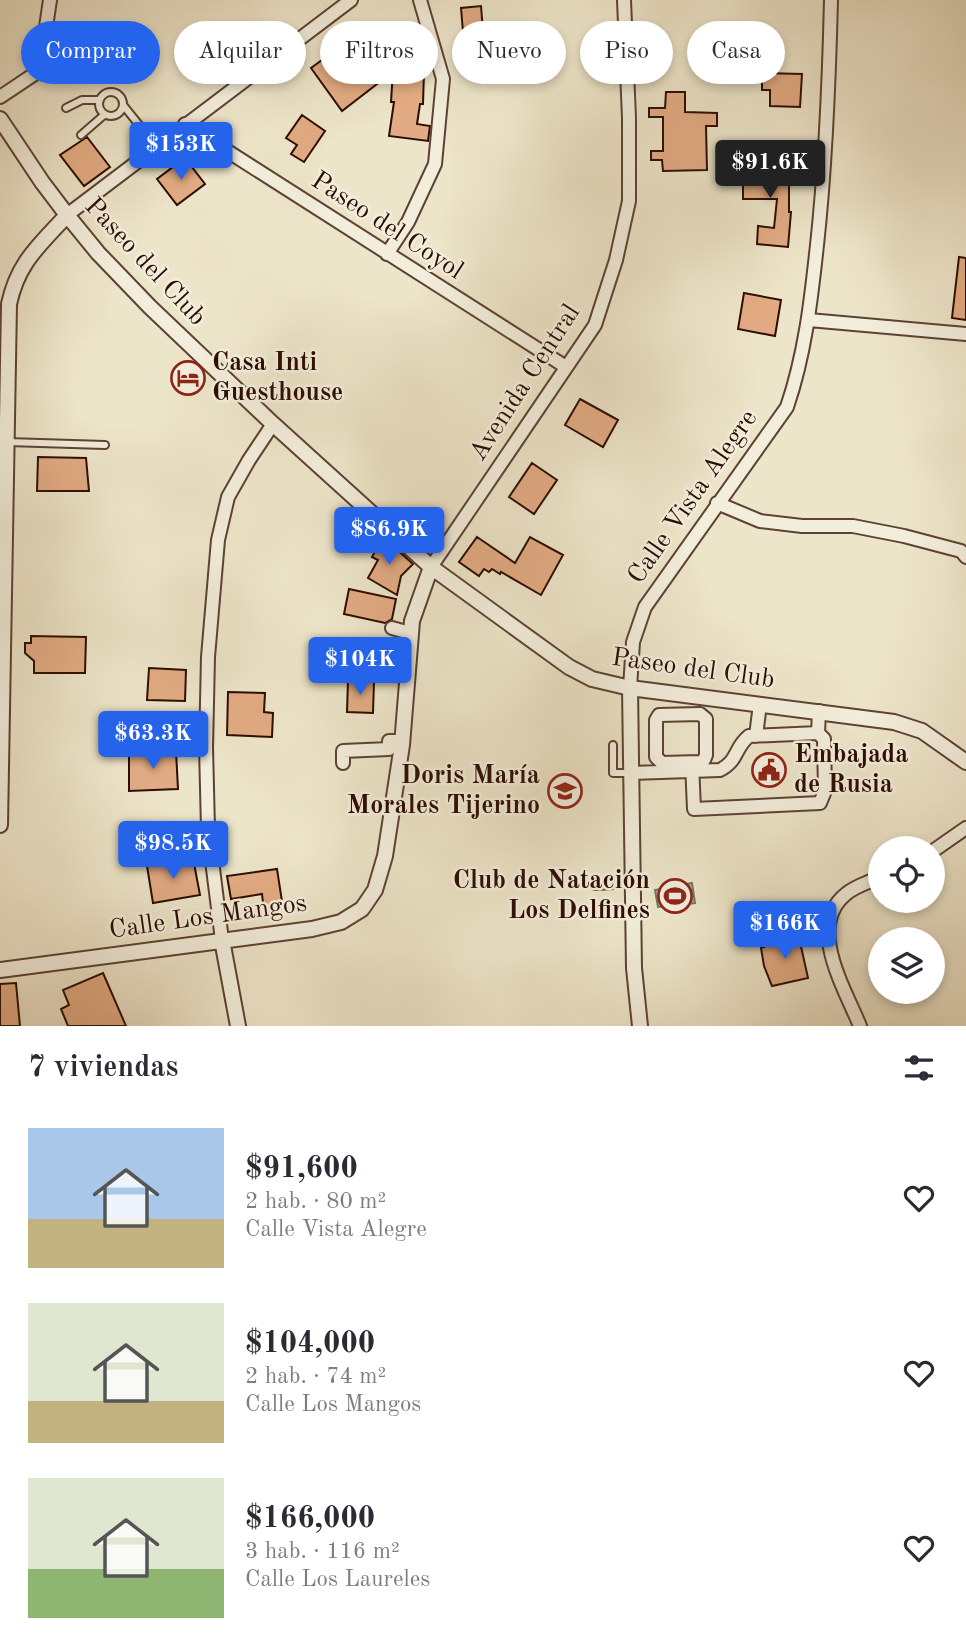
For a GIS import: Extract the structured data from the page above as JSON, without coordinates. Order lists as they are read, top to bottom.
{
  "streets": {
    "street": [
      "Paseo del Coyol",
      "Paseo del Club",
      "Avenida Central",
      "Calle Vista Alegre",
      "Calle Los Mangos"
    ]
  },
  "crossings": [
    ["Paseo del Coyol", "Avenida Central"],
    ["Paseo del Club", "Avenida Central"],
    ["Paseo del Club", "Calle Vista Alegre"],
    ["Paseo del Club", "Calle Los Mangos"],
    ["Avenida Central", "Calle Los Mangos"]
  ],
  "places": {
    "hotel": ["Casa Inti Guesthouse"],
    "public building": ["Embajada de Rusia"],
    "school or university": ["Doris María Morales Tijerino"],
    "sports": ["Club de Natación Los Delfines"]
  },
  "page": {
    "chip": [
      "Comprar",
      "Alquilar",
      "Filtros",
      "Nuevo",
      "Piso",
      "Casa"
    ],
    "price": [
      "$153K",
      "$91.6K",
      "$86.9K",
      "$104K",
      "$63.3K",
      "$98.5K",
      "$166K"
    ],
    "heading": "7 viviendas",
    "list": [
      {
        "name": "$91,600",
        "note": "2 hab. · 80 m² · Calle Vista Alegre"
      },
      {
        "name": "$104,000",
        "note": "2 hab. · 74 m² · Calle Los Mangos"
      },
      {
        "name": "$166,000",
        "note": "3 hab. · 116 m² · Calle Los Laureles"
      }
    ]
  }
}
